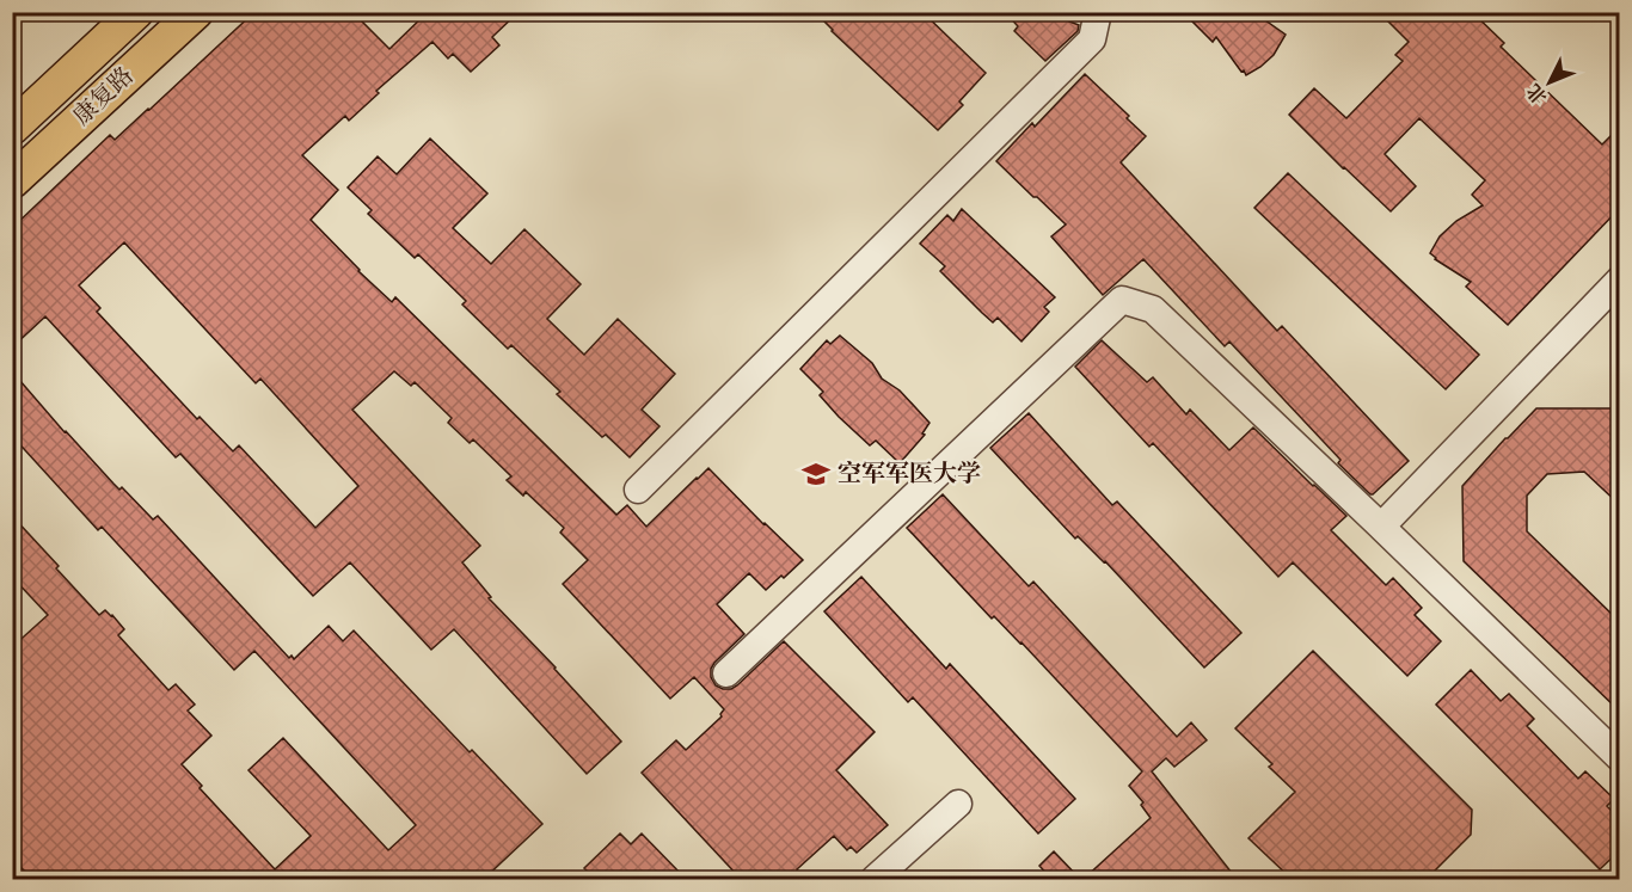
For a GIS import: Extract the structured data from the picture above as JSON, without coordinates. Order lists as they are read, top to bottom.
{
  "streets": {
    "main road": ["康复路"]
  },
  "places": {
    "school or university": ["空军军医大学"]
  },
  "north": "bottom left"
}
